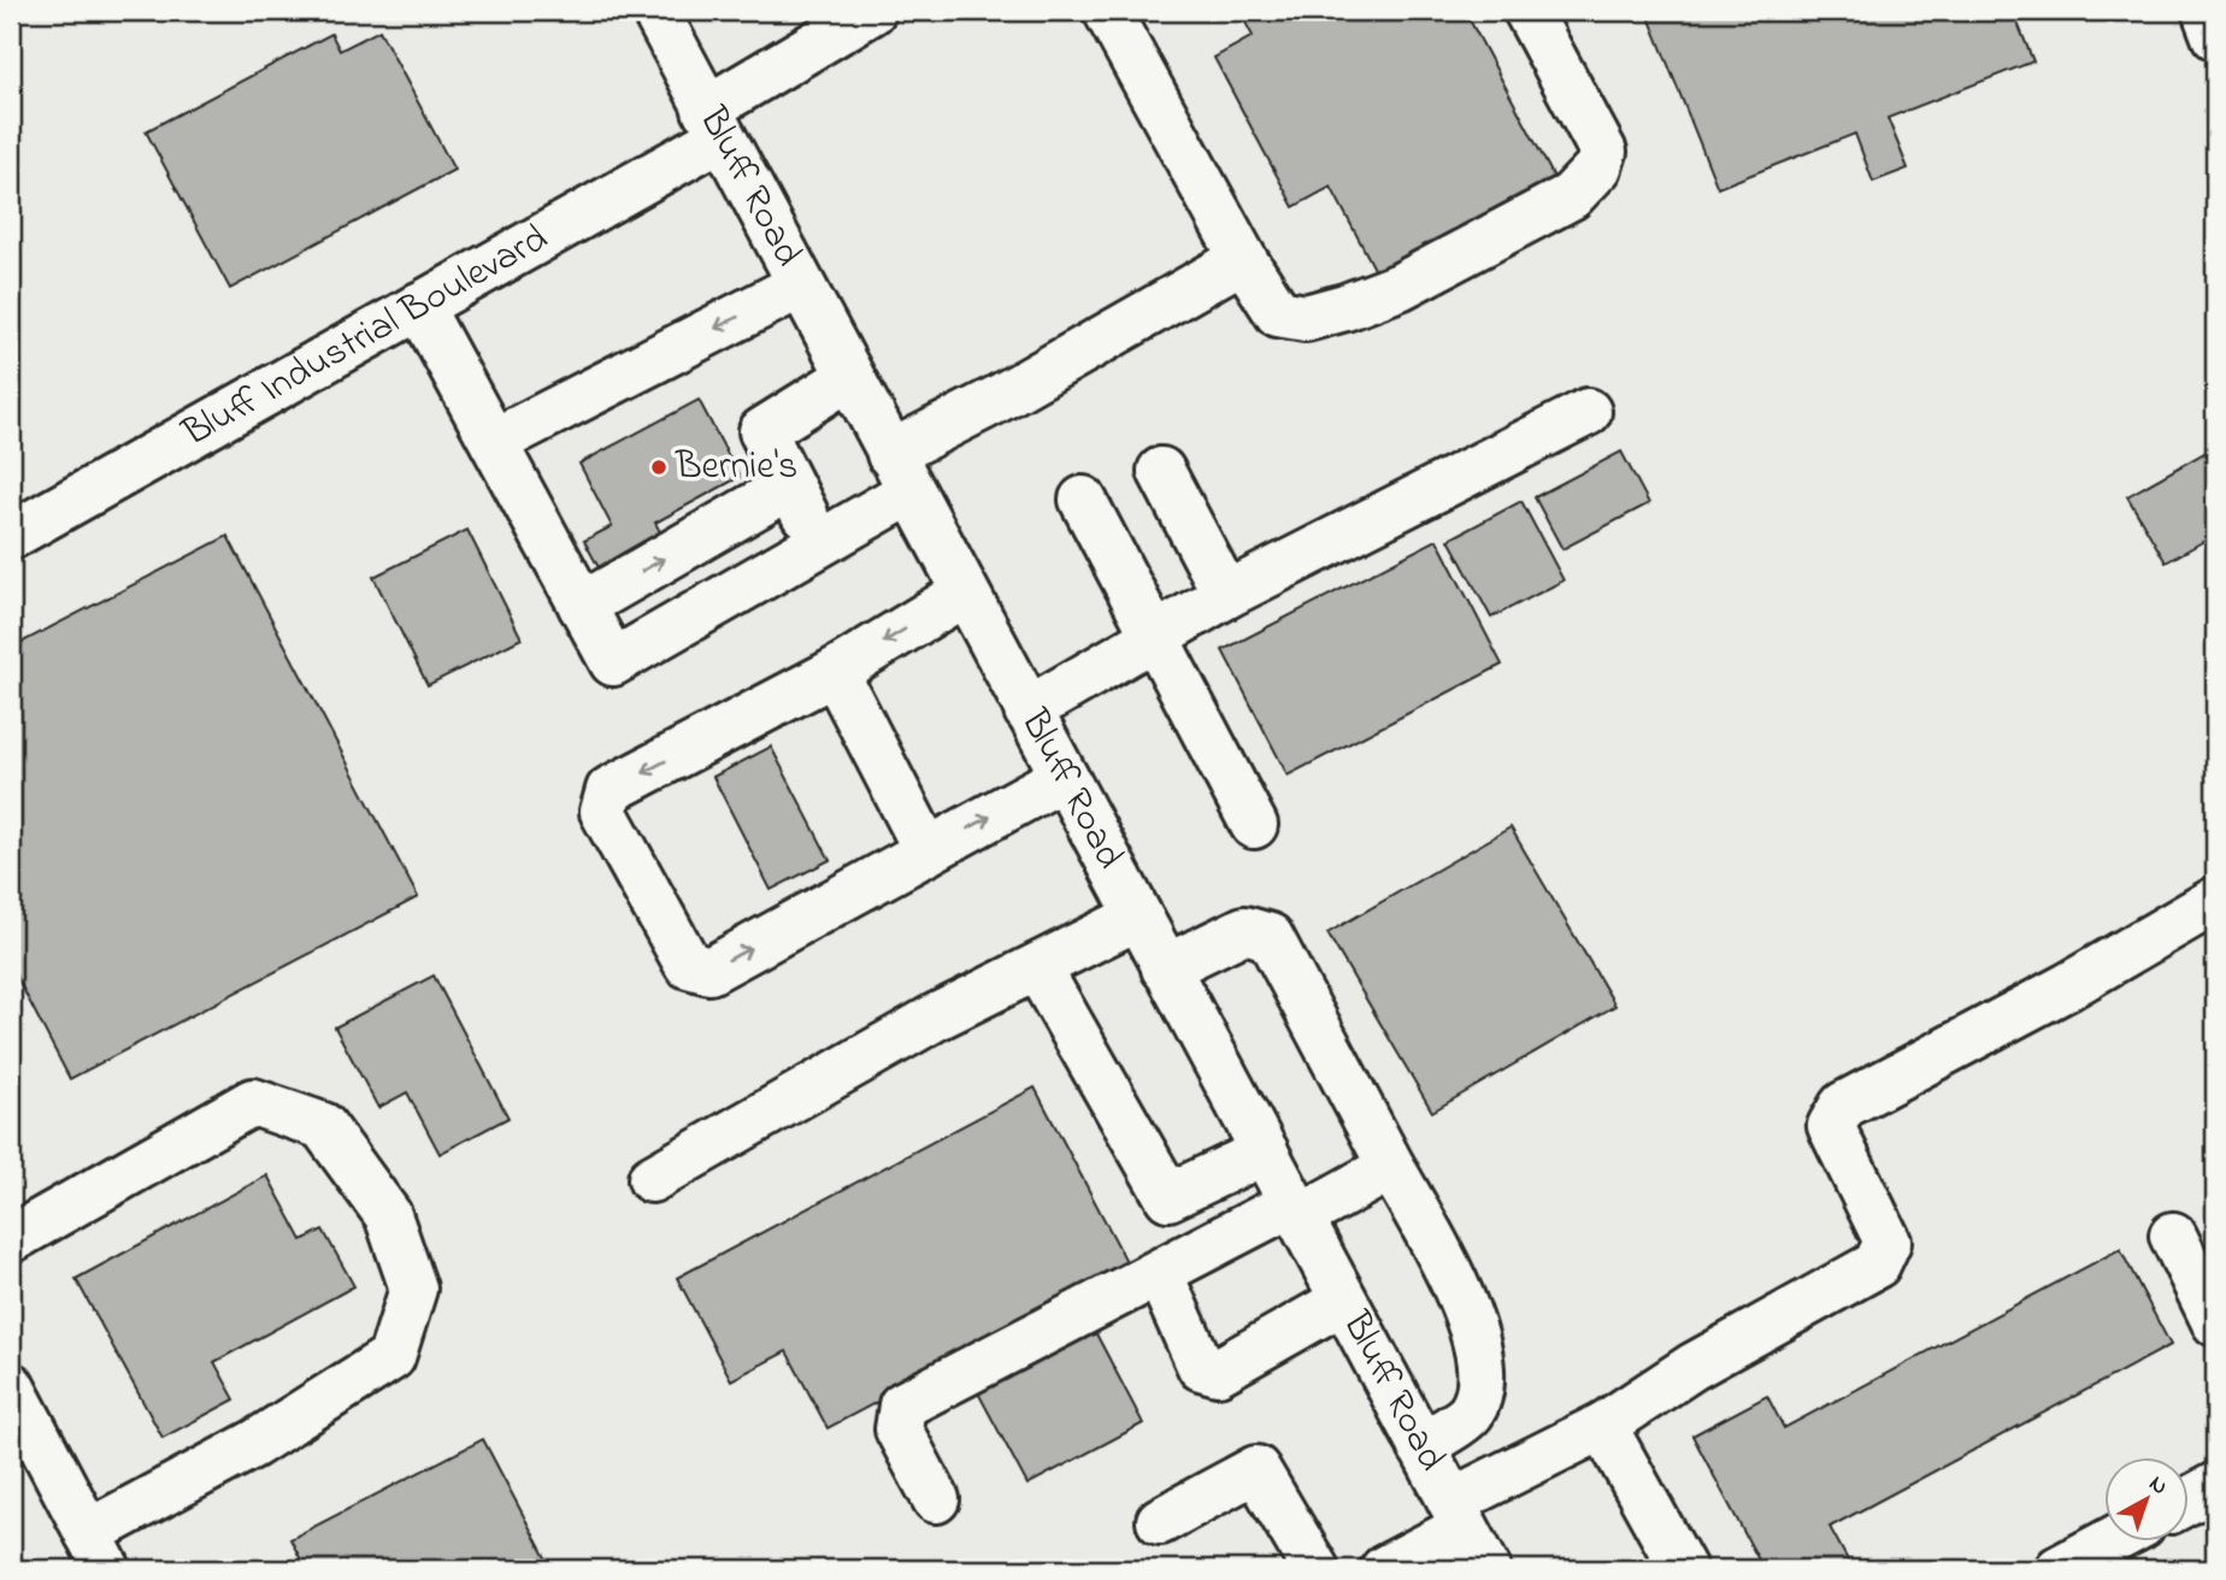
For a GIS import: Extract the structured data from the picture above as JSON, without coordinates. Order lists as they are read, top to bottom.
{
  "streets": {
    "main road": ["Bluff Road", "Bluff Industrial Boulevard"]
  },
  "crossings": [
    ["Bluff Road", "Bluff Industrial Boulevard"]
  ],
  "places": ["Bernie's"],
  "north": "top right"
}
